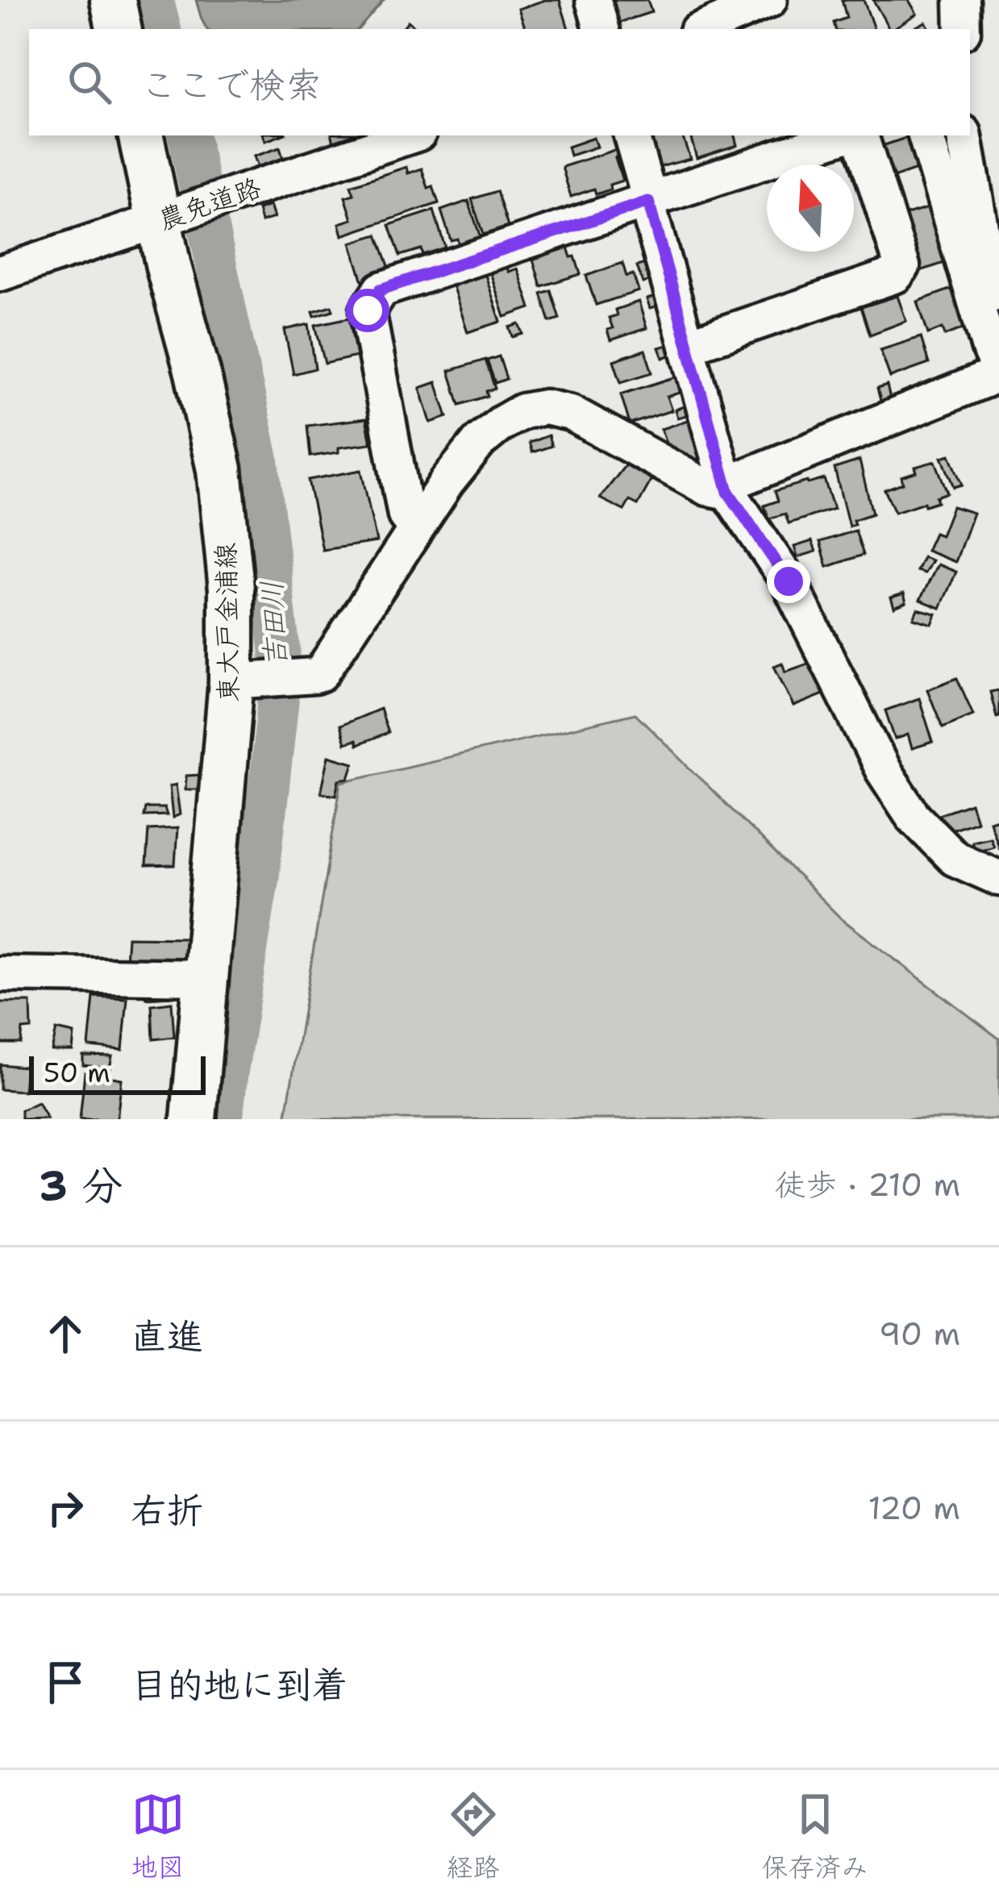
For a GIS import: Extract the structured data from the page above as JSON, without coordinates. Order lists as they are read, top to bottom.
{
  "streets": {
    "main road": ["東大戸金浦線"],
    "street": ["農免道路"]
  },
  "crossings": [
    ["農免道路", "東大戸金浦線"]
  ],
  "water": ["吉田川"],
  "scale_bar": "50 m",
  "north": "top",
  "page": {
    "search": "ここで検索",
    "scale": "50 m",
    "heading": ["3 分", "徒歩 · 210 m"],
    "list": [
      ["直進", "90 m"],
      ["右折", "120 m"],
      "目的地に到着"
    ],
    "nav": ["地図", "経路", "保存済み"]
  }
}
